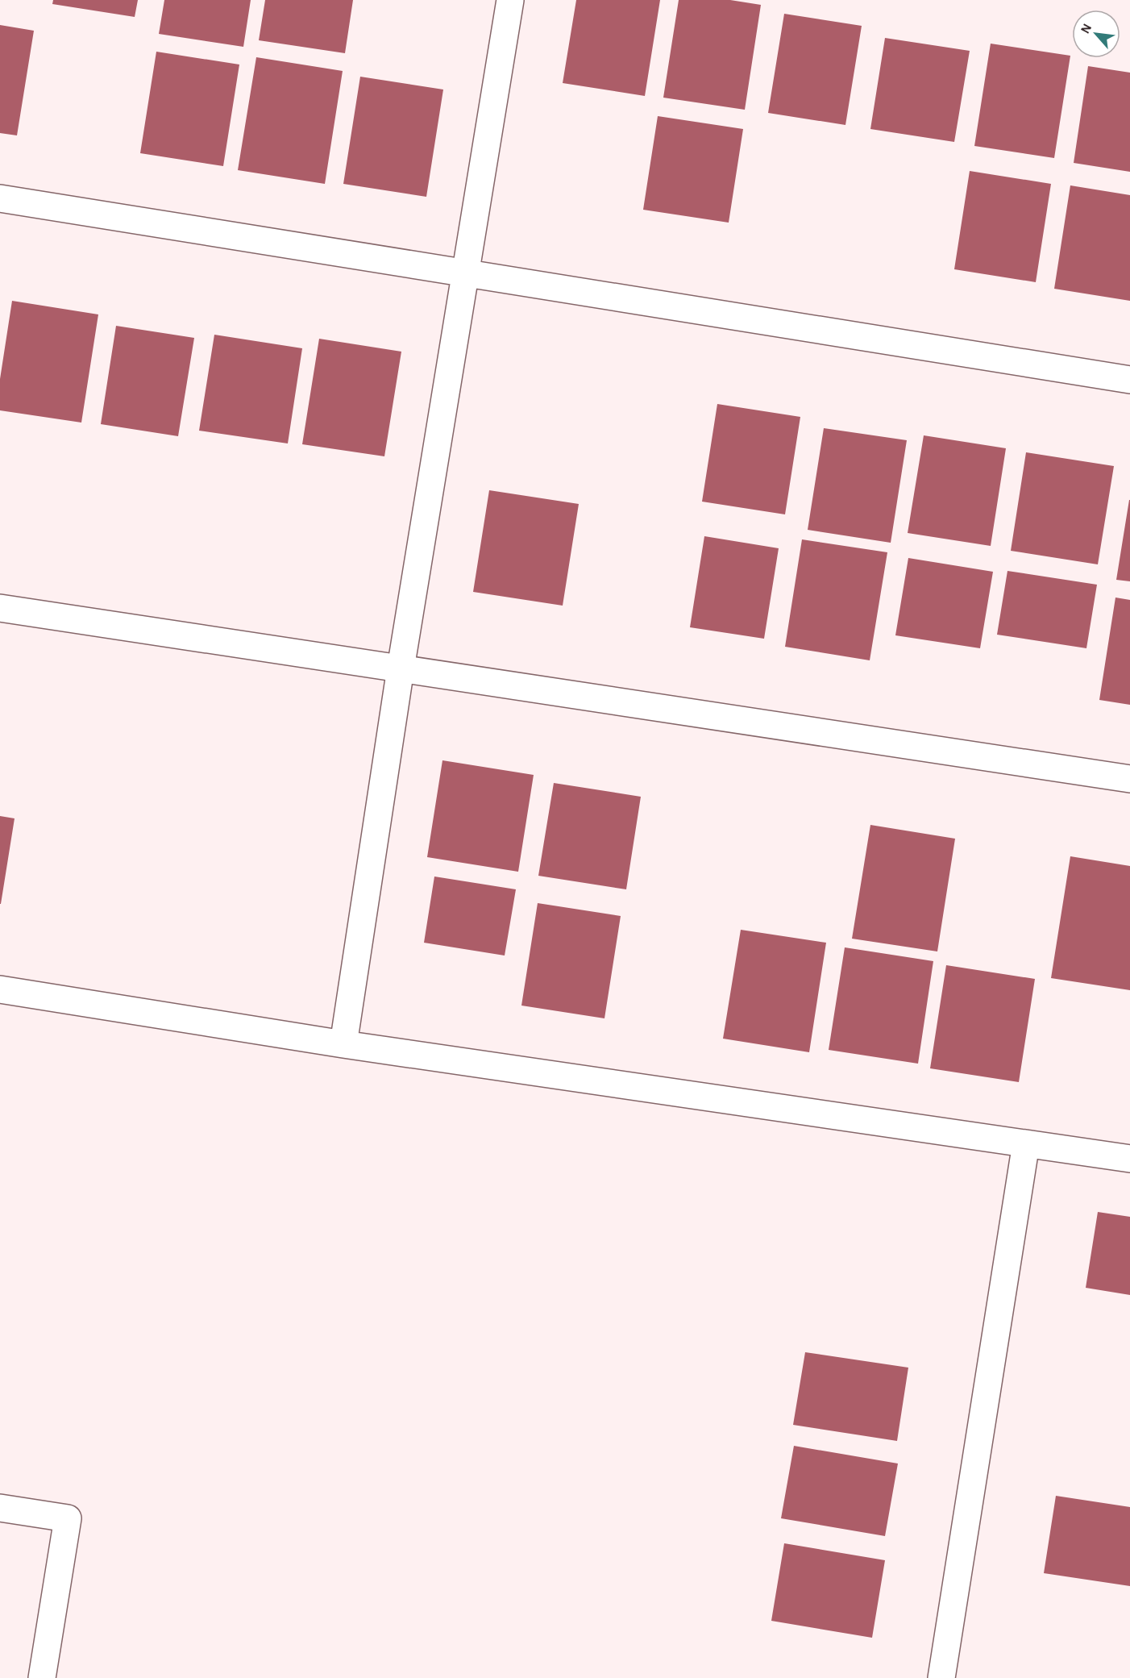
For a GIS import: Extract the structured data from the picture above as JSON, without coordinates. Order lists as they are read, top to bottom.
{
  "north": "top left"
}
